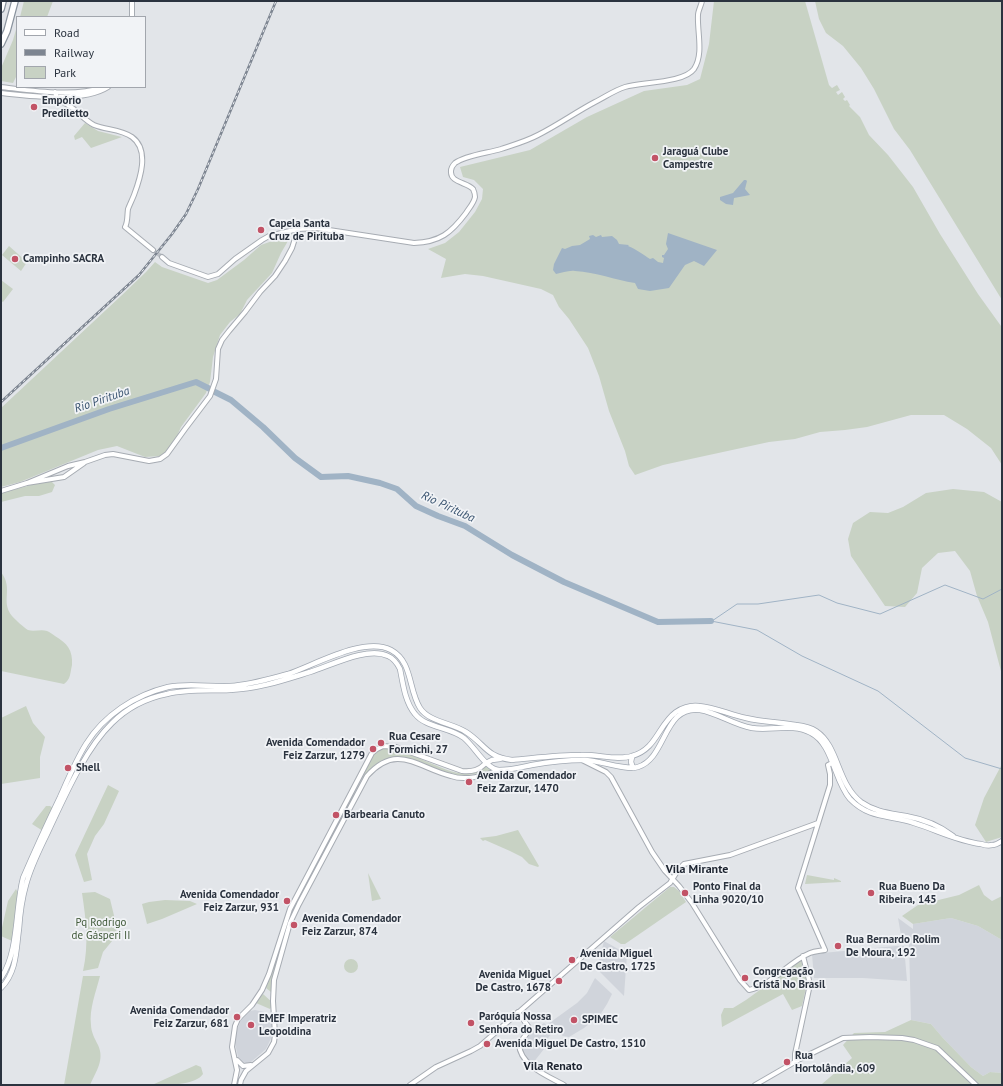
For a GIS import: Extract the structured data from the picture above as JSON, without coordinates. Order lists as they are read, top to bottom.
{
  "districts": ["Vila Mirante", "Vila Renato"],
  "water": ["Rio Pirituba"],
  "parks": ["Pq Rodrigo de Gásperi II"],
  "places": [
    "Empório Prediletto",
    "Jaraguá Clube Campestre",
    "Capela Santa Cruz de Pirituba",
    "Campinho SACRA",
    "Rua Cesare Formichi, 27",
    "Avenida Comendador Feiz Zarzur, 1279",
    "Shell",
    "Avenida Comendador Feiz Zarzur, 1470",
    "Barbearia Canuto",
    "Ponto Final da Linha 9020/10",
    "Rua Bueno Da Ribeira, 145",
    "Avenida Comendador Feiz Zarzur, 931",
    "Avenida Comendador Feiz Zarzur, 874",
    "Rua Bernardo Rolim De Moura, 192",
    "Avenida Miguel De Castro, 1725",
    "Congregação Cristã No Brasil",
    "Avenida Miguel De Castro, 1678",
    "Avenida Comendador Feiz Zarzur, 681",
    "SPIMEC",
    "Paróquia Nossa Senhora do Retiro",
    "EMEF Imperatriz Leopoldina",
    "Avenida Miguel De Castro, 1510",
    "Rua Hortolândia, 609"
  ],
  "legend": ["Road", "Railway", "Park"]
}
